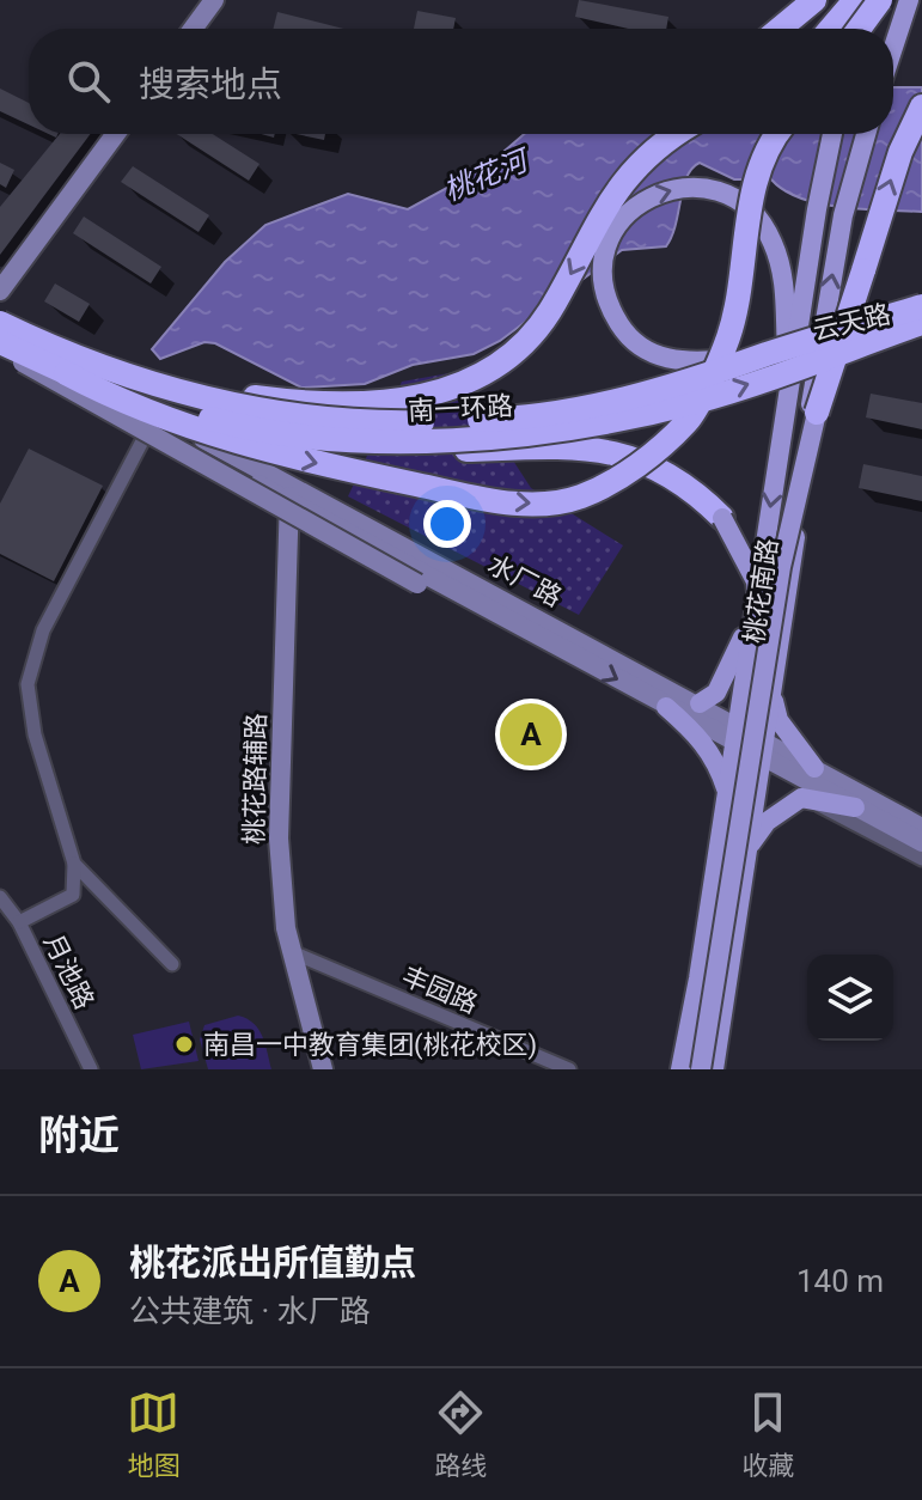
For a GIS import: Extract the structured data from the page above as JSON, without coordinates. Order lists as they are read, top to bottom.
{
  "streets": {
    "highway": ["南一环路"],
    "main road": ["桃花南路"],
    "street": [
      "云天路",
      "水厂路",
      "桃花路辅路",
      "月池路",
      "丰园路"
    ]
  },
  "crossings": [
    ["云天路", "南一环路"],
    ["云天路", "桃花南路"],
    ["南一环路", "水厂路"],
    ["水厂路", "桃花南路"],
    ["水厂路", "桃花路辅路"],
    ["桃花路辅路", "丰园路"]
  ],
  "water": ["桃花河"],
  "places": ["南昌一中教育集团(桃花校区)"],
  "page": {
    "search": "搜索地点",
    "pins": "A",
    "heading": "附近",
    "list": [
      {
        "mark": "A",
        "name": "桃花派出所值勤点",
        "note": "公共建筑 · 水厂路",
        "value": "140 m"
      }
    ],
    "nav": ["地图", "路线", "收藏"]
  }
}
